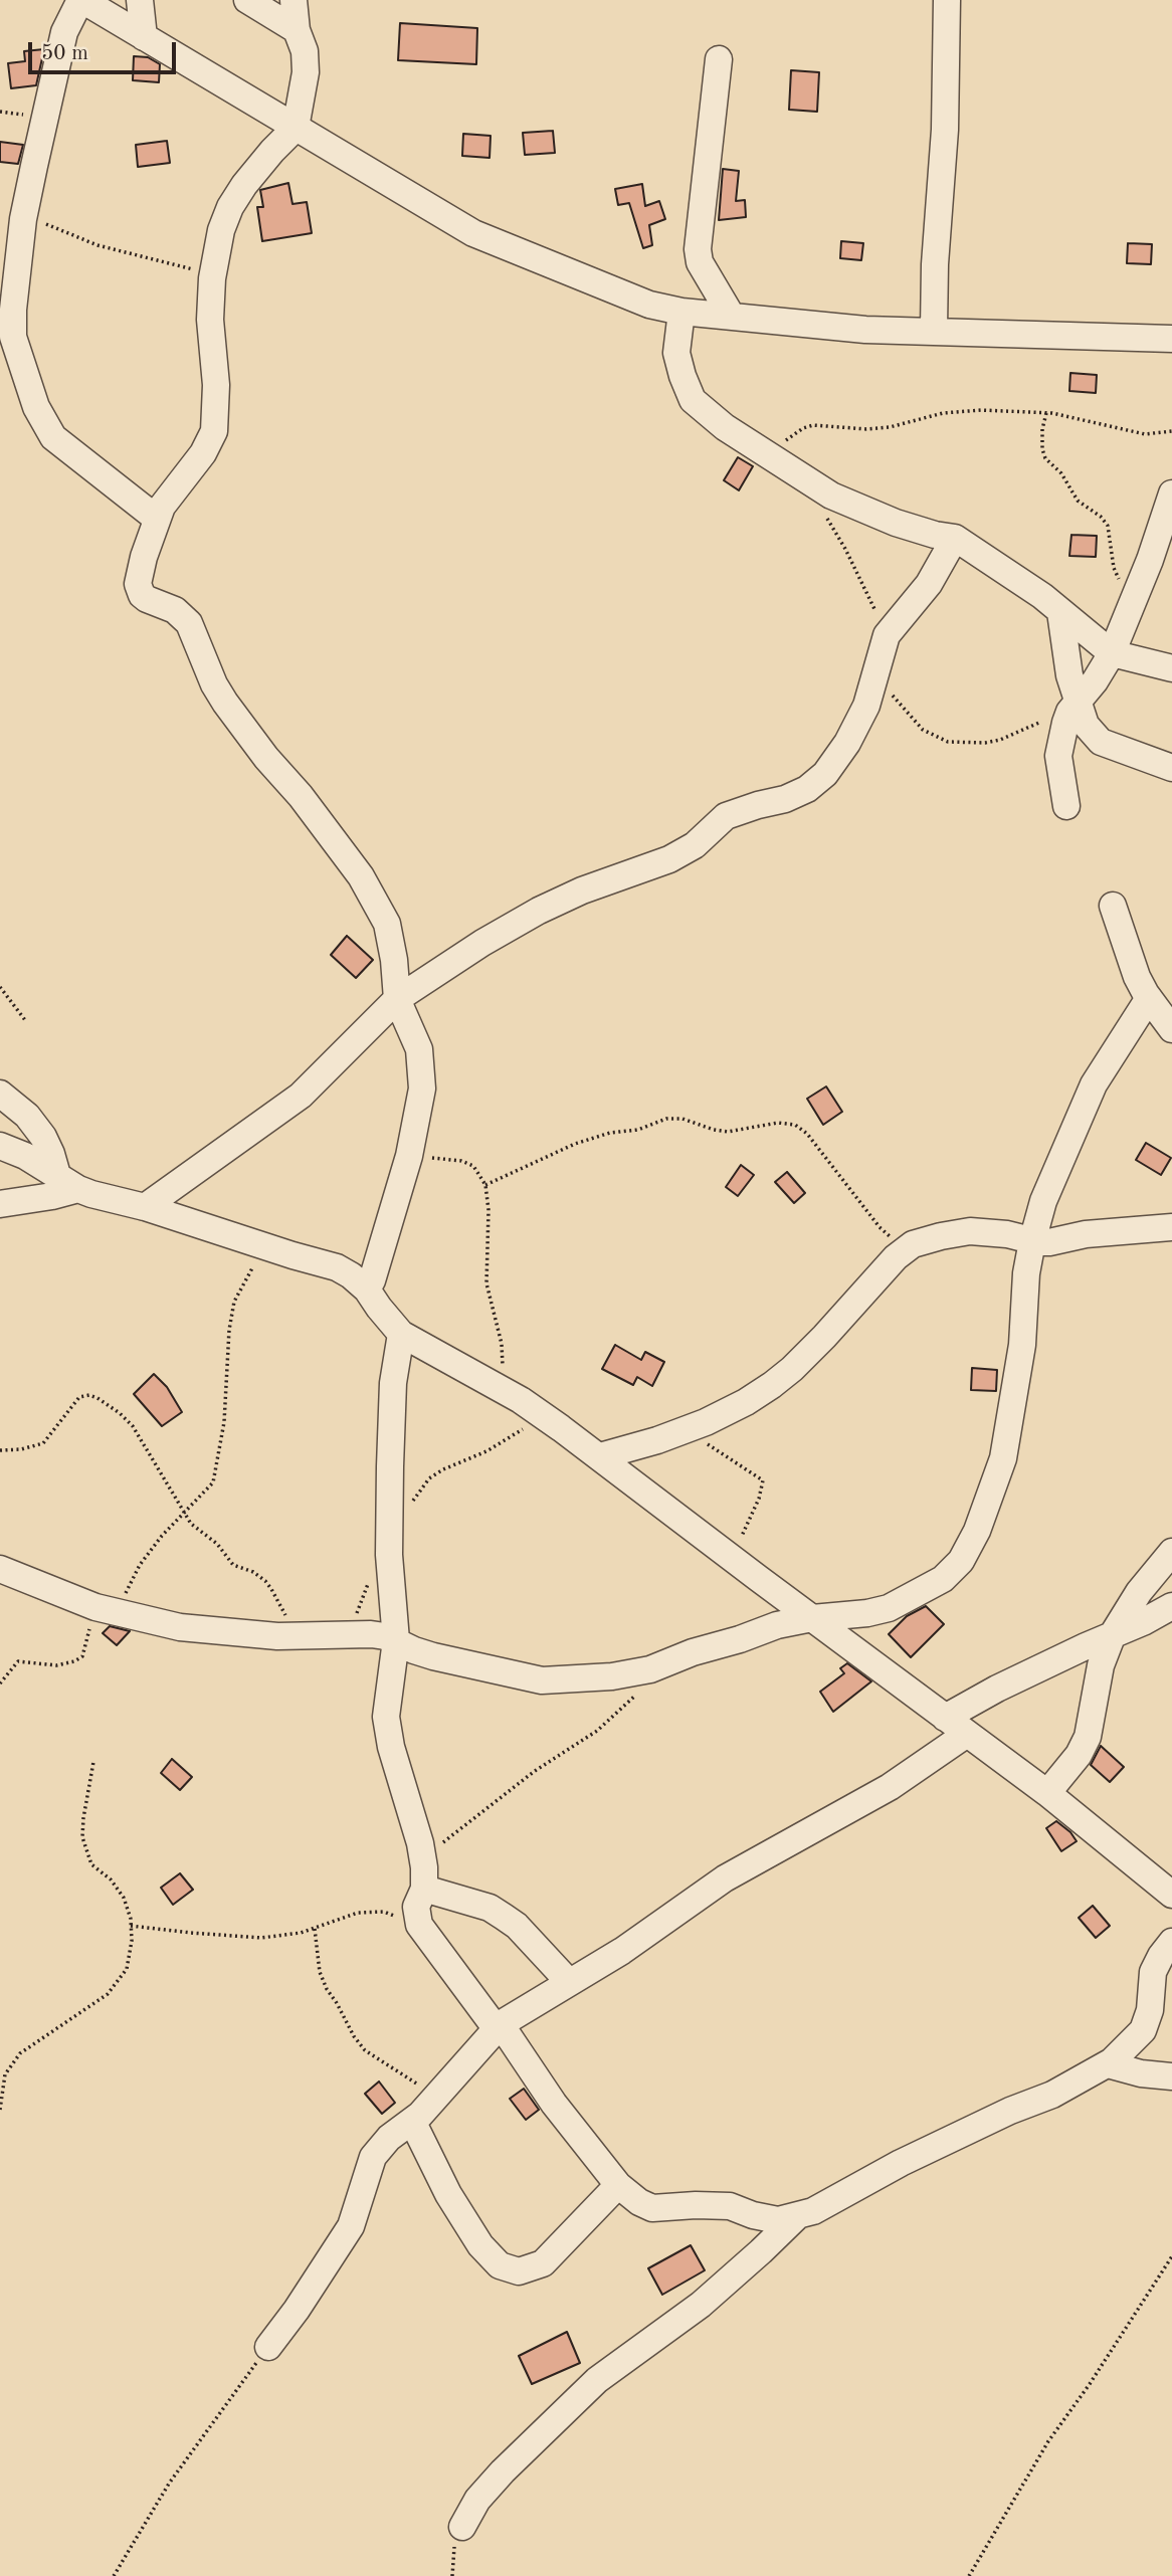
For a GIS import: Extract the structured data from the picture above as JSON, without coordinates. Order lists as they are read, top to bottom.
{
  "scale_bar": "50 m"
}
